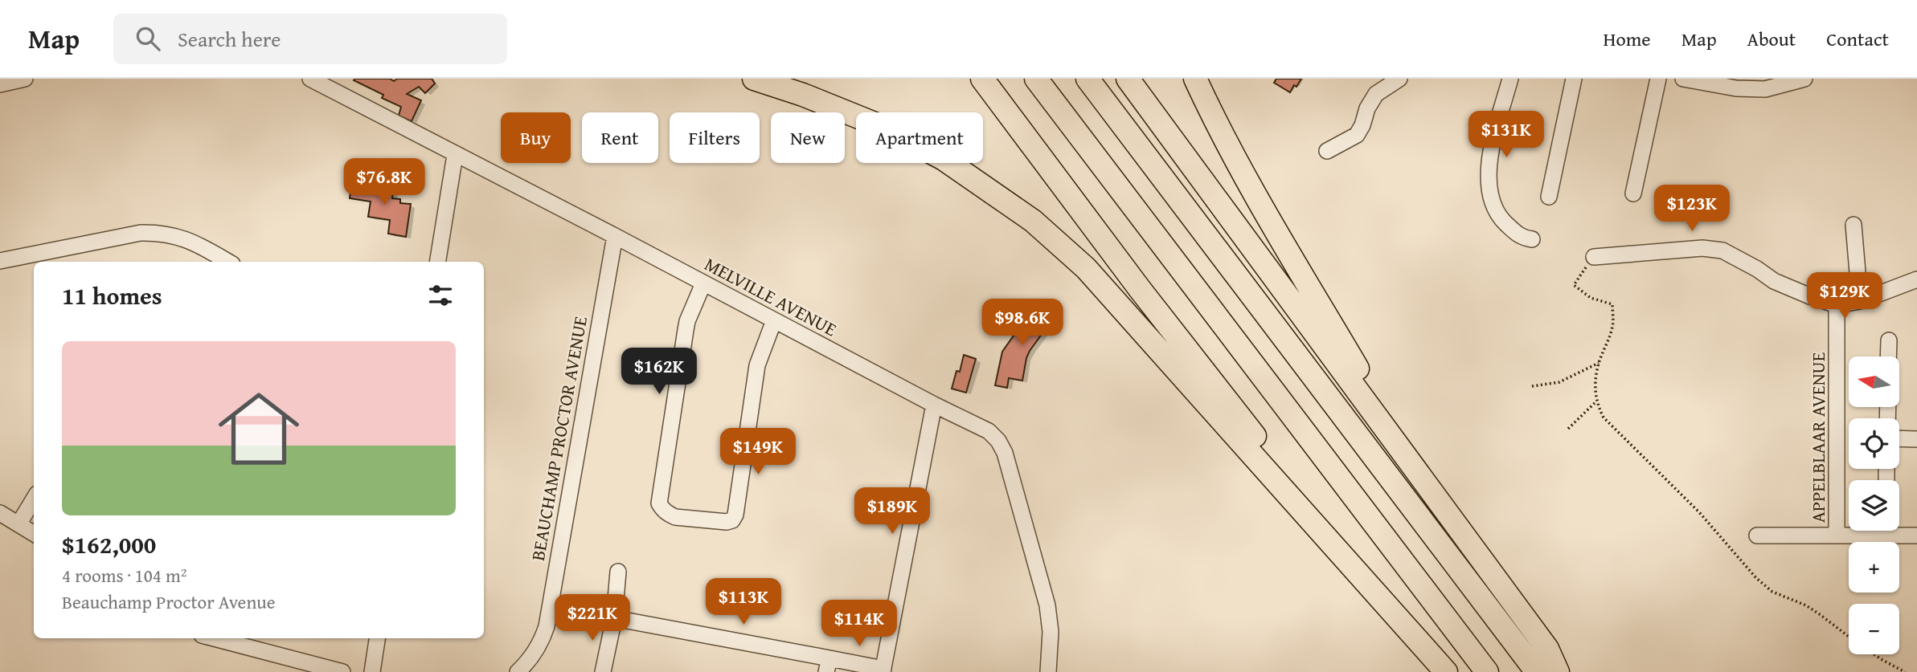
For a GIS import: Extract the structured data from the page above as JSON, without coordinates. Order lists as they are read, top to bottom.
{
  "streets": {
    "street": ["MELVILLE AVENUE", "APPELBLAAR AVENUE", "BEAUCHAMP PROCTOR AVENUE"]
  },
  "crossings": [
    ["MELVILLE AVENUE", "BEAUCHAMP PROCTOR AVENUE"]
  ],
  "north": "left",
  "page": {
    "header": "Map",
    "search": "Search here",
    "nav": [
      "Home",
      "Map",
      "About",
      "Contact"
    ],
    "price": [
      "$131K",
      "$76.8K",
      "$123K",
      "$129K",
      "$98.6K",
      "$162K",
      "$149K",
      "$189K",
      "$113K",
      "$221K",
      "$114K"
    ],
    "chip": [
      "Buy",
      "Rent",
      "Filters",
      "New",
      "Apartment"
    ],
    "heading": "11 homes",
    "list": [
      {
        "name": "$162,000",
        "note": "4 rooms · 104 m² · Beauchamp Proctor Avenue"
      }
    ],
    "map_buttons": ["+", "−"]
  }
}
